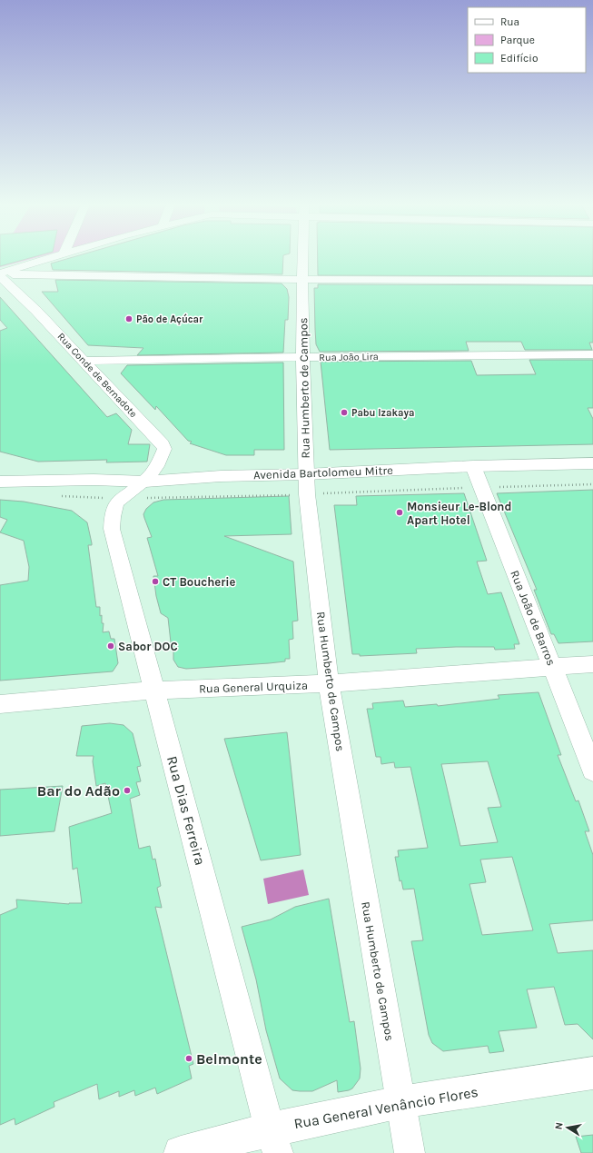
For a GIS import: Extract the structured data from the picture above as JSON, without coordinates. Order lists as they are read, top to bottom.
{
  "streets": {
    "main road": ["Avenida Bartolomeu Mitre", "Rua General Venâncio Flores"],
    "street": [
      "Rua João Lira",
      "Rua Conde de Bernadote",
      "Rua Humberto de Campos",
      "Rua João de Barros",
      "Rua General Urquiza",
      "Rua Dias Ferreira"
    ]
  },
  "crossings": [
    ["Rua João Lira", "Rua Conde de Bernadote"],
    ["Rua João Lira", "Rua Humberto de Campos"],
    ["Rua Conde de Bernadote", "Avenida Bartolomeu Mitre"],
    ["Rua Conde de Bernadote", "Rua Dias Ferreira"],
    ["Rua Humberto de Campos", "Avenida Bartolomeu Mitre"],
    ["Rua Humberto de Campos", "Rua General Urquiza"],
    ["Rua Humberto de Campos", "Rua General Venâncio Flores"],
    ["Avenida Bartolomeu Mitre", "Rua João de Barros"],
    ["Avenida Bartolomeu Mitre", "Rua Dias Ferreira"],
    ["Rua João de Barros", "Rua General Urquiza"],
    ["Rua General Urquiza", "Rua Dias Ferreira"],
    ["Rua Dias Ferreira", "Rua General Venâncio Flores"]
  ],
  "places": [
    "Pão de Açúcar",
    "Pabu Izakaya",
    "Monsieur Le-Blond Apart Hotel",
    "CT Boucherie",
    "Sabor DOC",
    "Bar do Adão",
    "Belmonte"
  ],
  "legend": ["Rua", "Parque", "Edifício"],
  "north": "left"
}
